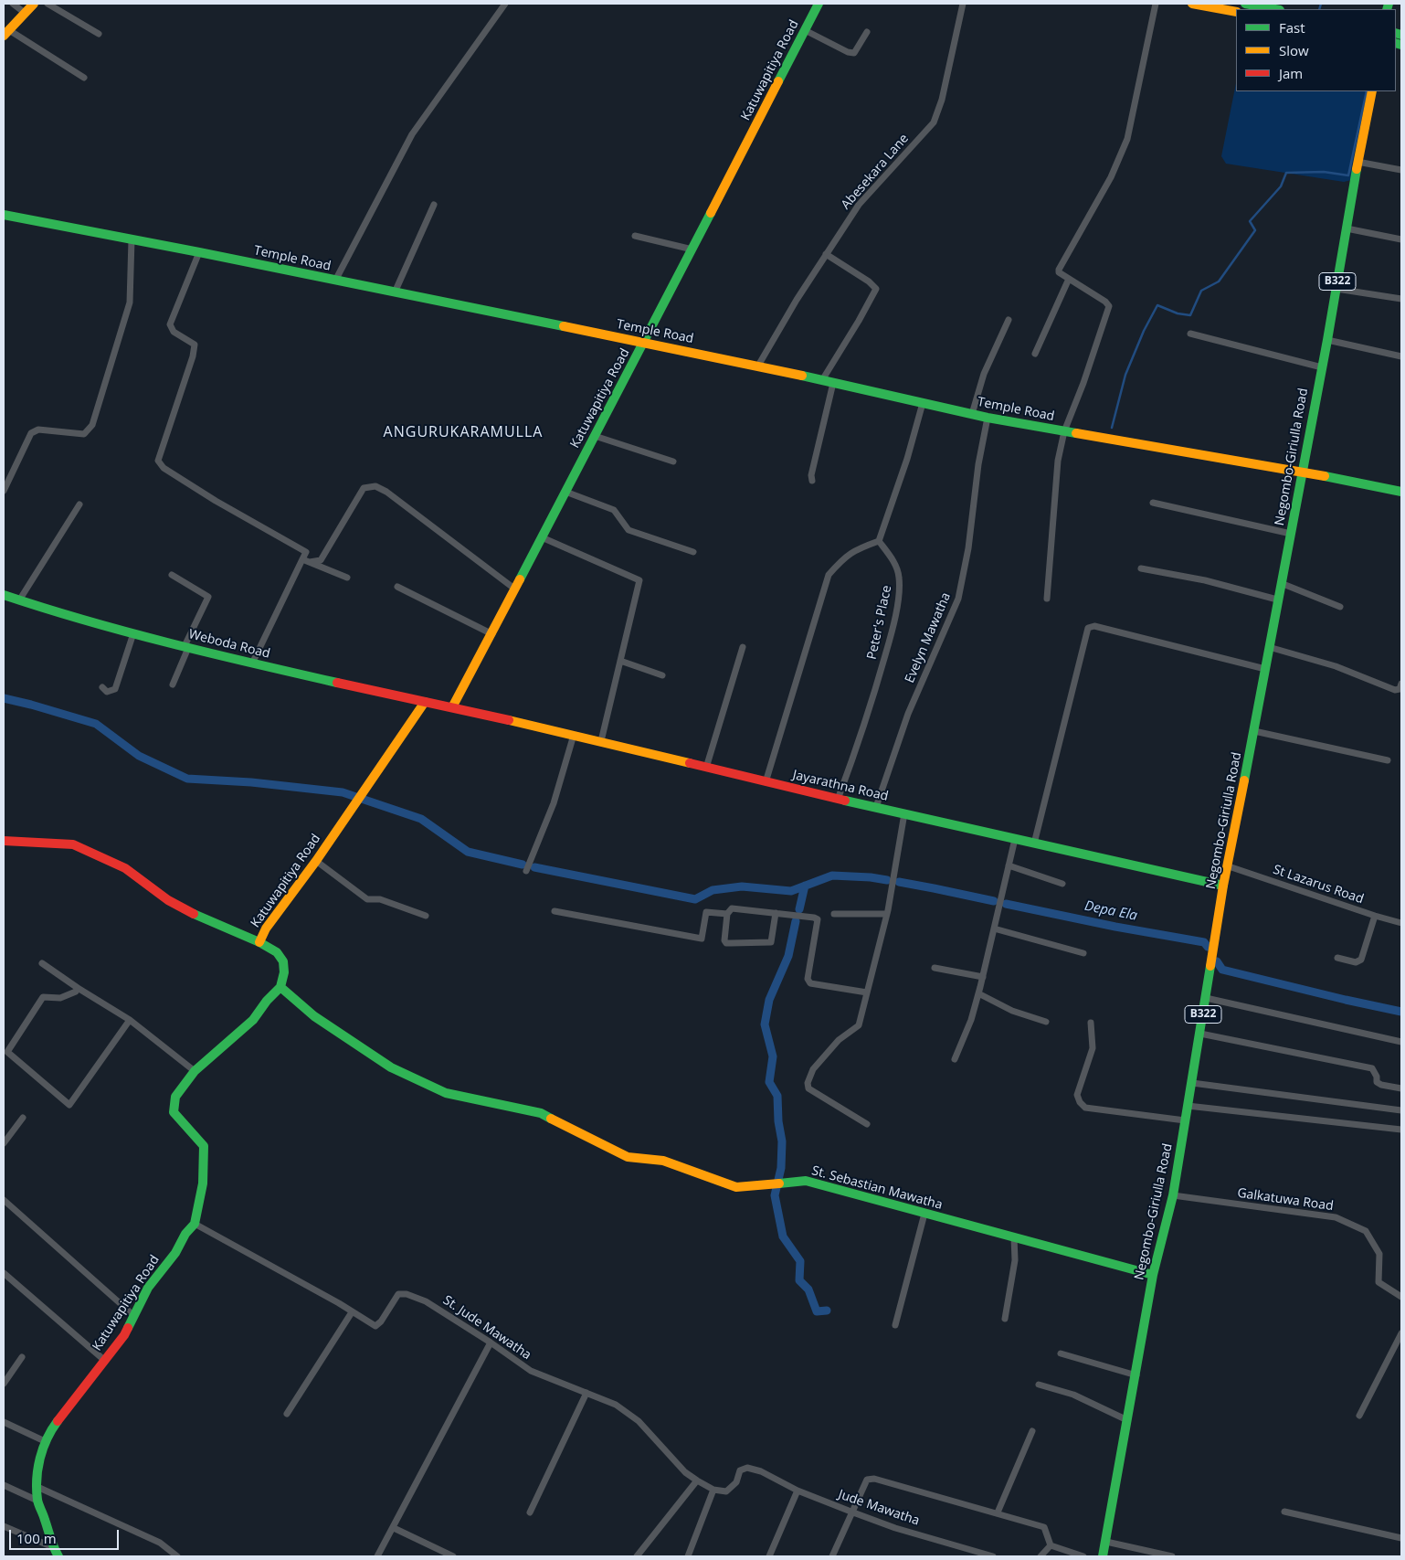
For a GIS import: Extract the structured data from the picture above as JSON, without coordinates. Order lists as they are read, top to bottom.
{
  "streets": {
    "main road": [
      "Katuwapitiya Road",
      "Temple Road",
      "B322",
      "Negombo-Giriulla Road",
      "Weboda Road",
      "Jayarathna Road",
      "St. Sebastian Mawatha"
    ],
    "street": [
      "Abesekara Lane",
      "Peter's Place",
      "Evelyn Mawatha",
      "St Lazarus Road",
      "Galkatuwa Road",
      "St. Jude Mawatha",
      "Jude Mawatha"
    ]
  },
  "crossings": [
    ["Katuwapitiya Road", "Temple Road"],
    ["Katuwapitiya Road", "Weboda Road"],
    ["Katuwapitiya Road", "Jayarathna Road"],
    ["Katuwapitiya Road", "St. Sebastian Mawatha"],
    ["Katuwapitiya Road", "St. Jude Mawatha"],
    ["Abesekara Lane", "Temple Road"],
    ["Temple Road", "Negombo-Giriulla Road"],
    ["Temple Road", "Evelyn Mawatha"],
    ["Negombo-Giriulla Road", "Jayarathna Road"],
    ["Negombo-Giriulla Road", "St Lazarus Road"],
    ["Negombo-Giriulla Road", "St. Sebastian Mawatha"],
    ["Negombo-Giriulla Road", "Galkatuwa Road"],
    ["Peter's Place", "Jayarathna Road"],
    ["Evelyn Mawatha", "Jayarathna Road"],
    ["Weboda Road", "Jayarathna Road"],
    ["St. Jude Mawatha", "Jude Mawatha"]
  ],
  "districts": ["ANGURUKARAMULLA"],
  "water": ["Depa Ela"],
  "legend": ["Fast", "Slow", "Jam"],
  "scale_bar": "100 m"
}
